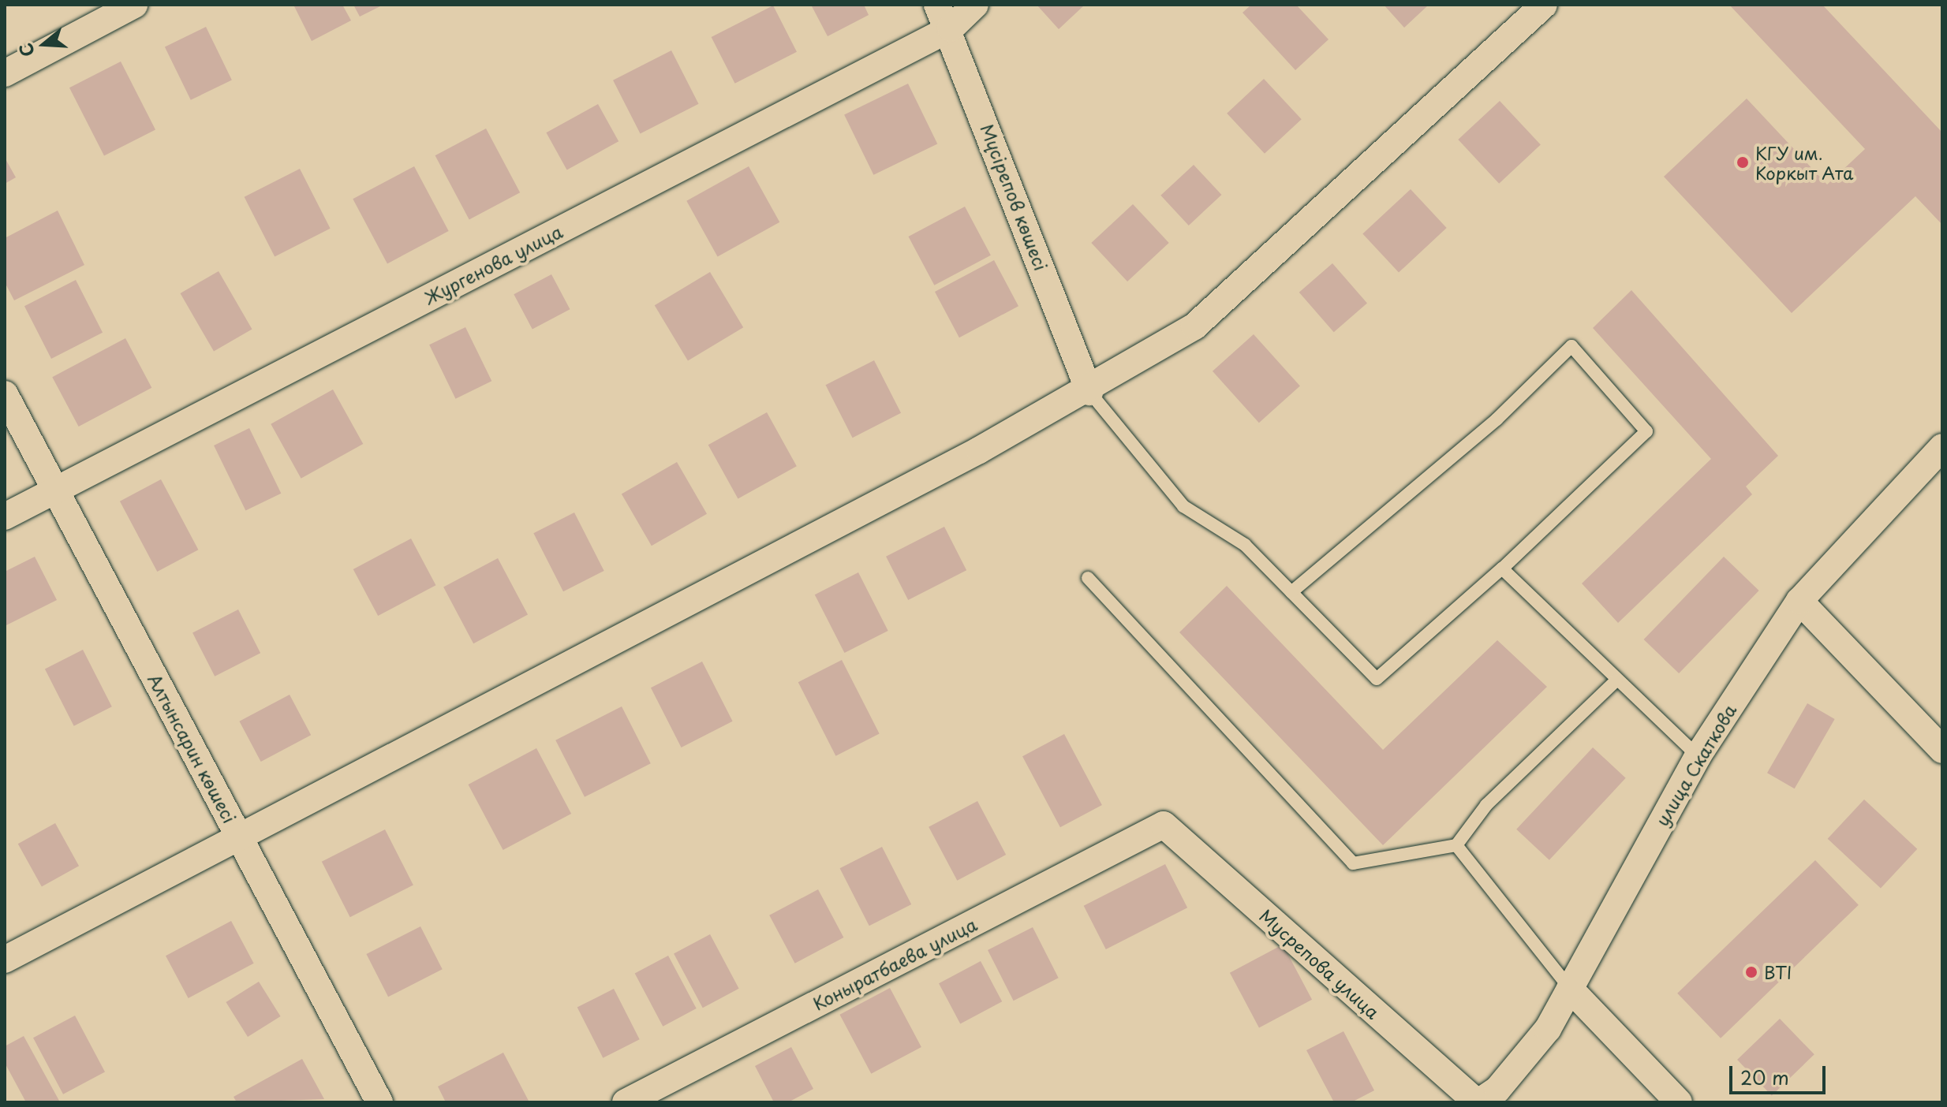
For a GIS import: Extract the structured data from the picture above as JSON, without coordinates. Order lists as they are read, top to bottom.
{
  "streets": {
    "street": [
      "Мүсірепов көшесі",
      "Жургенова улица",
      "Алтынсарин көшесі",
      "улица Скаткова",
      "Коныратбаева улица",
      "Мусрепова улица"
    ]
  },
  "crossings": [
    ["Мүсірепов көшесі", "Жургенова улица"],
    ["Жургенова улица", "Алтынсарин көшесі"],
    ["улица Скаткова", "Мусрепова улица"],
    ["Коныратбаева улица", "Мусрепова улица"]
  ],
  "places": ["КГУ им. Коркыт Ата", "BTI"],
  "scale_bar": "20 m",
  "north": "left"
}
